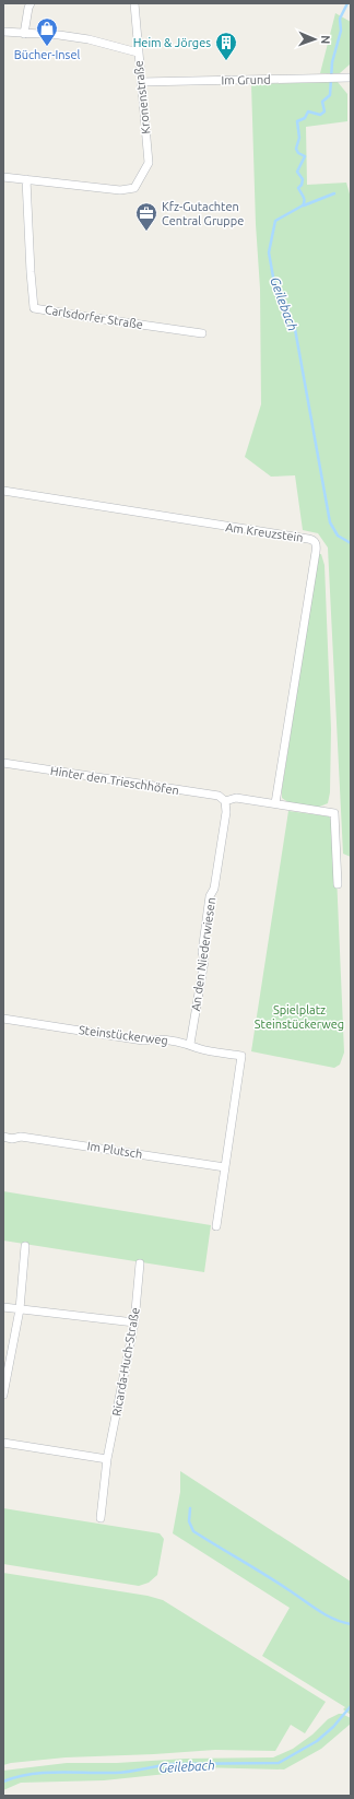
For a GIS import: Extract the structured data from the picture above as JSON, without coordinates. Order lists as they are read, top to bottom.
{
  "streets": {
    "street": [
      "Im Grund",
      "Kronenstraße",
      "Carlsdorfer Straße",
      "Am Kreuzstein",
      "Hinter den Trieschhöfen",
      "An den Niederwiesen",
      "Steinstückerweg",
      "Im Plutsch",
      "Ricarda-Huch-Straße"
    ]
  },
  "crossings": [
    ["Im Grund", "Kronenstraße"],
    ["Kronenstraße", "Carlsdorfer Straße"],
    ["Am Kreuzstein", "Hinter den Trieschhöfen"],
    ["Hinter den Trieschhöfen", "An den Niederwiesen"],
    ["An den Niederwiesen", "Steinstückerweg"],
    ["Steinstückerweg", "Im Plutsch"]
  ],
  "water": ["Geilebach"],
  "parks": ["Spielplatz Steinstückerweg"],
  "places": {
    "shop": ["Bücher-Insel"],
    "building": ["Heim & Jörges"],
    "office": ["Kfz-Gutachten Central Gruppe"]
  },
  "north": "right"
}
